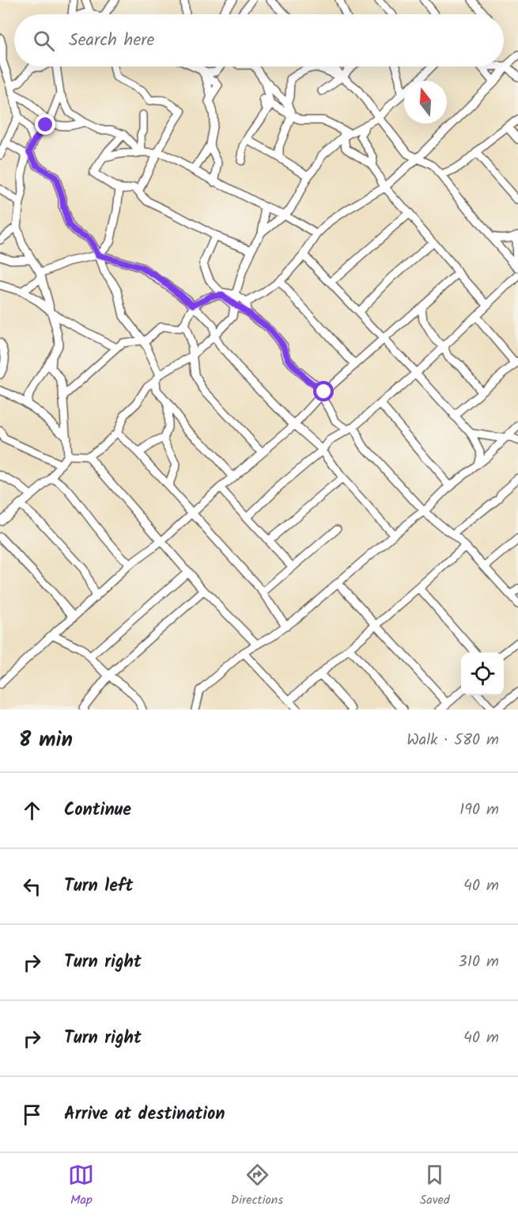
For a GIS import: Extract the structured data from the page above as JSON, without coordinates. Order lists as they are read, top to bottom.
{
  "north": "top",
  "page": {
    "search": "Search here",
    "heading": ["8 min", "Walk · 580 m"],
    "list": [
      ["Continue", "190 m"],
      ["Turn left", "40 m"],
      ["Turn right", "310 m"],
      ["Turn right", "40 m"],
      "Arrive at destination"
    ],
    "nav": ["Map", "Directions", "Saved"]
  }
}
